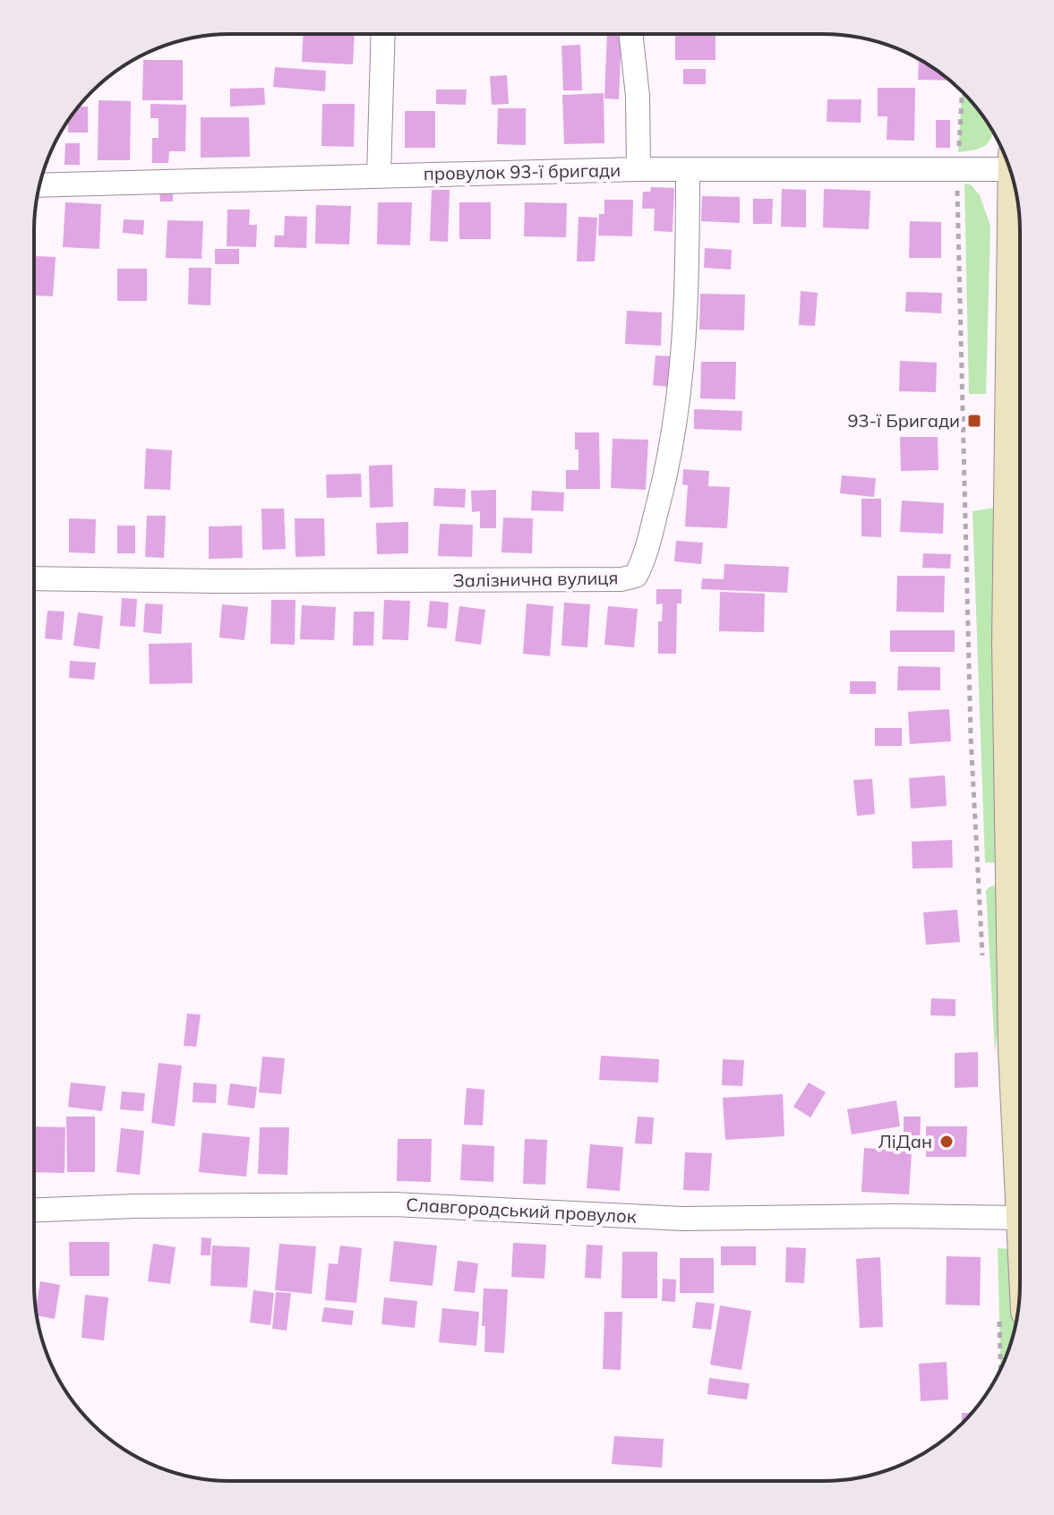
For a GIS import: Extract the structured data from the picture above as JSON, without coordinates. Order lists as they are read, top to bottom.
{
  "streets": {
    "street": ["провулок 93-ї бригади", "Залізнична вулиця", "Славгородський провулок"]
  },
  "crossings": [
    ["провулок 93-ї бригади", "Залізнична вулиця"]
  ],
  "places": {
    "transit": ["93-ї Бригади"],
    "other": ["ЛіДан"]
  }
}
